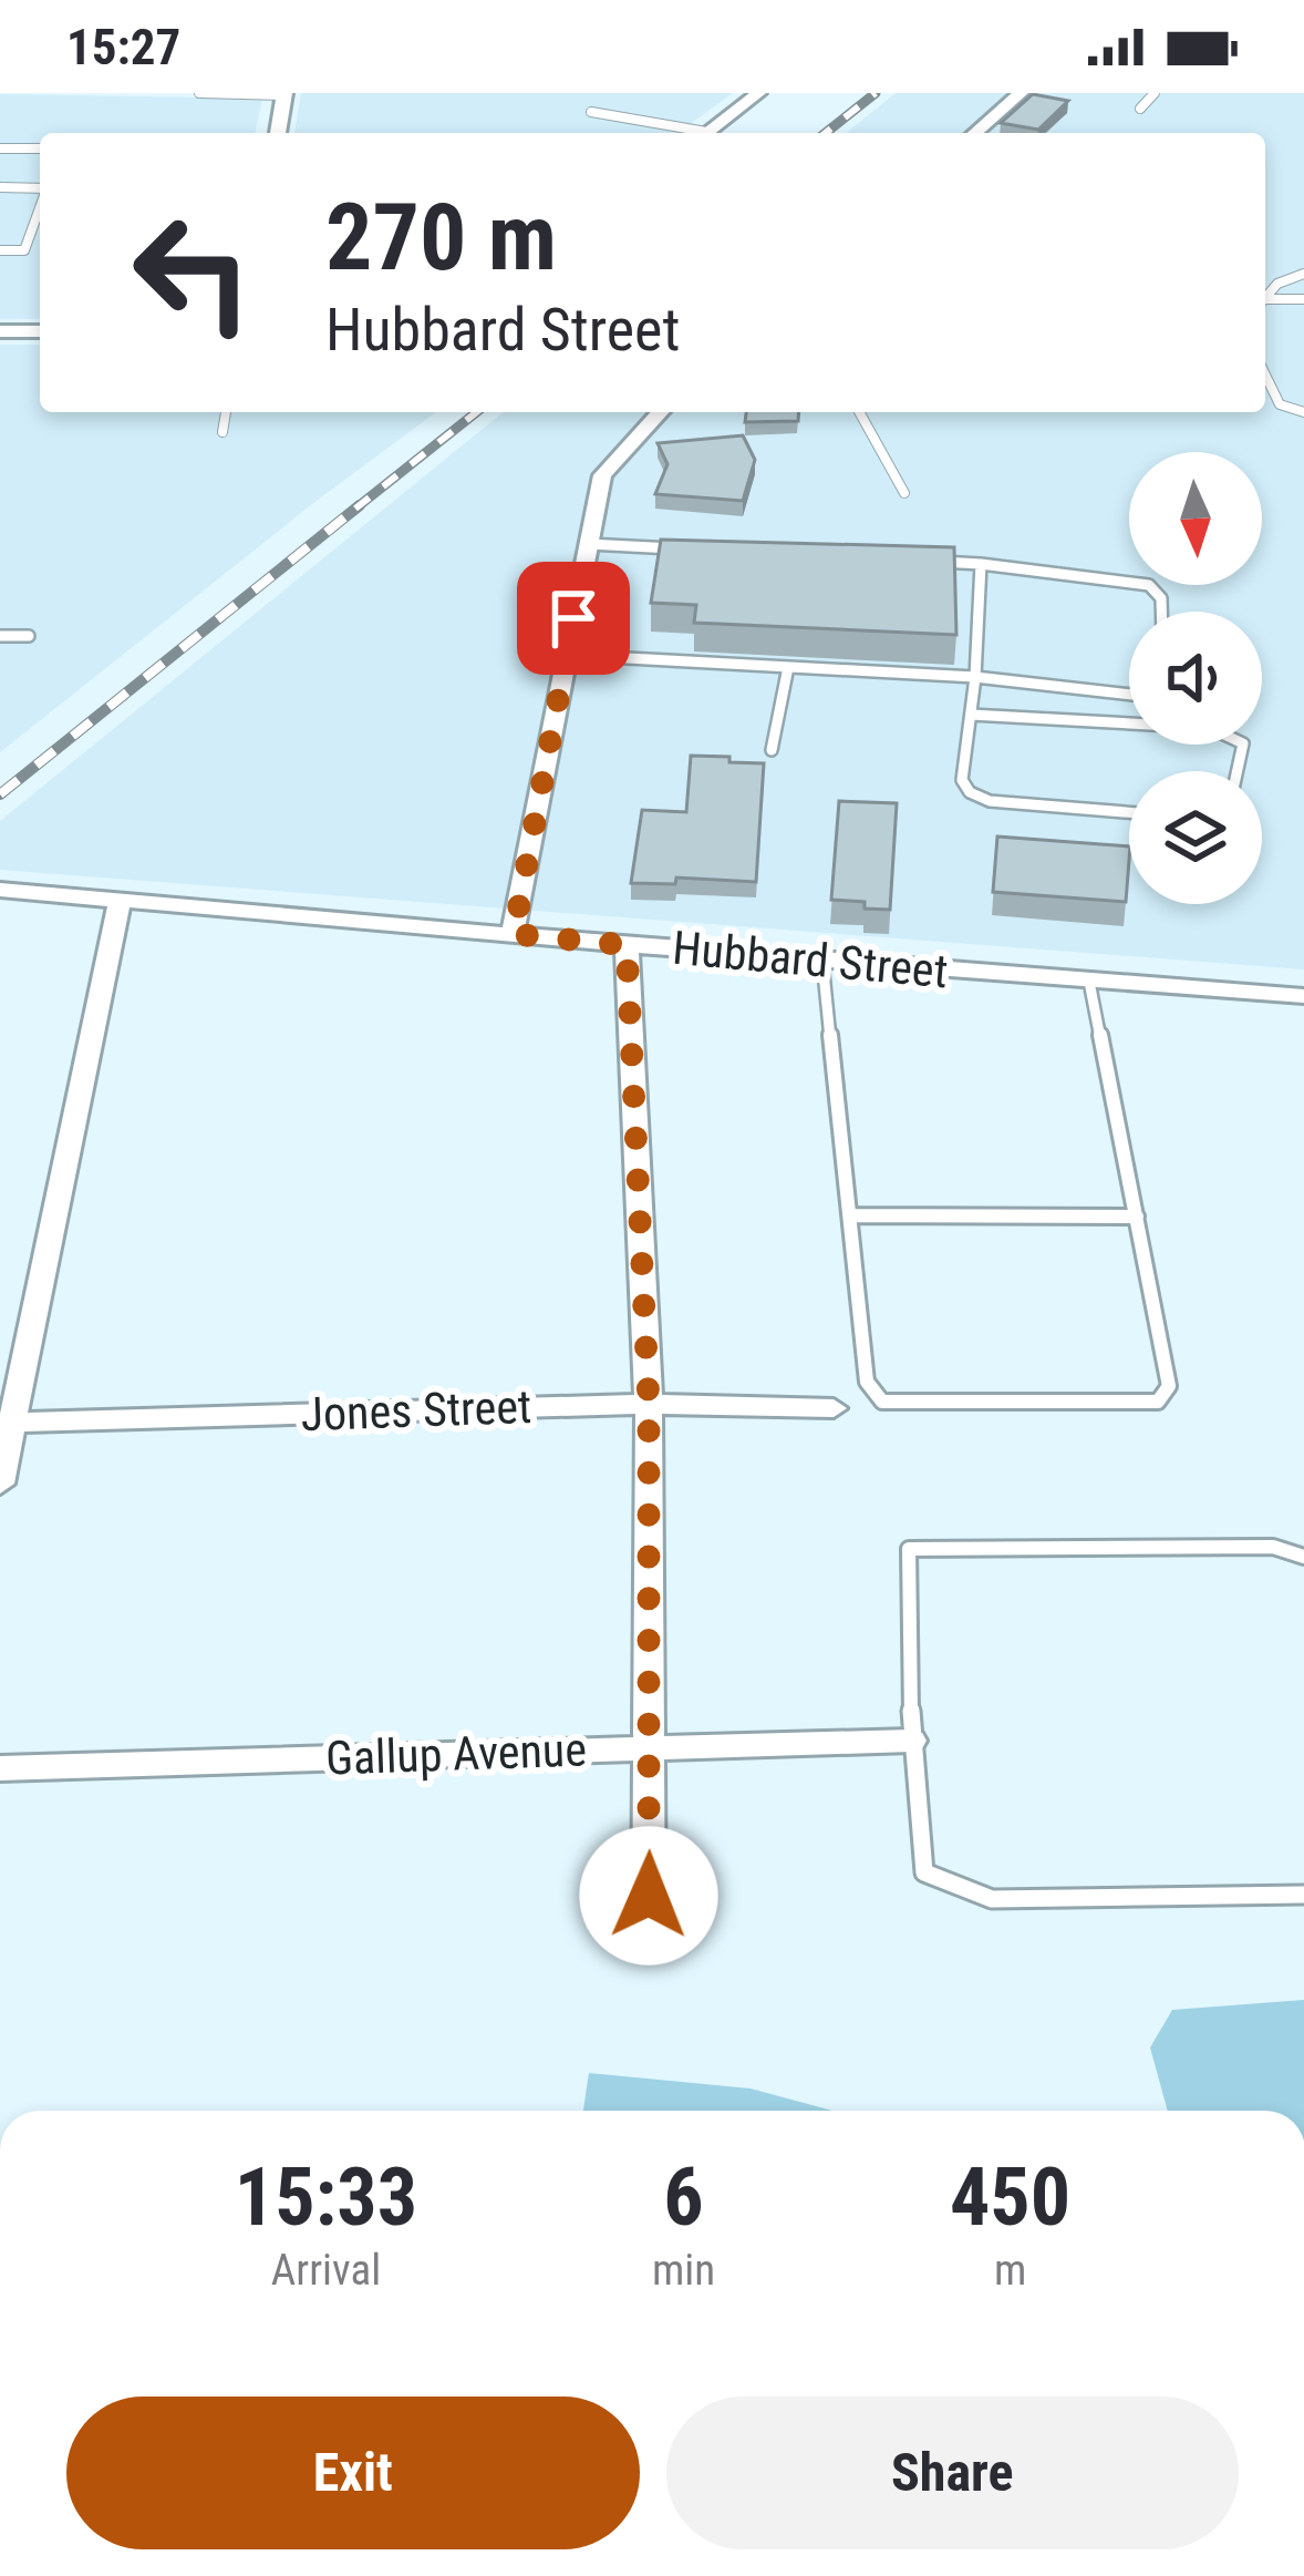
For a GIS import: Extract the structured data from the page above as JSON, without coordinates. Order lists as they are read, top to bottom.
{
  "streets": {
    "street": ["Hubbard Street", "Jones Street", "Gallup Avenue"]
  },
  "north": "bottom",
  "page": {
    "status": "15:27",
    "turn": ["270 m", "Hubbard Street"],
    "eta": [
      "15:33",
      "Arrival",
      "6",
      "min",
      "450",
      "m"
    ],
    "buttons": ["Exit", "Share"]
  }
}
